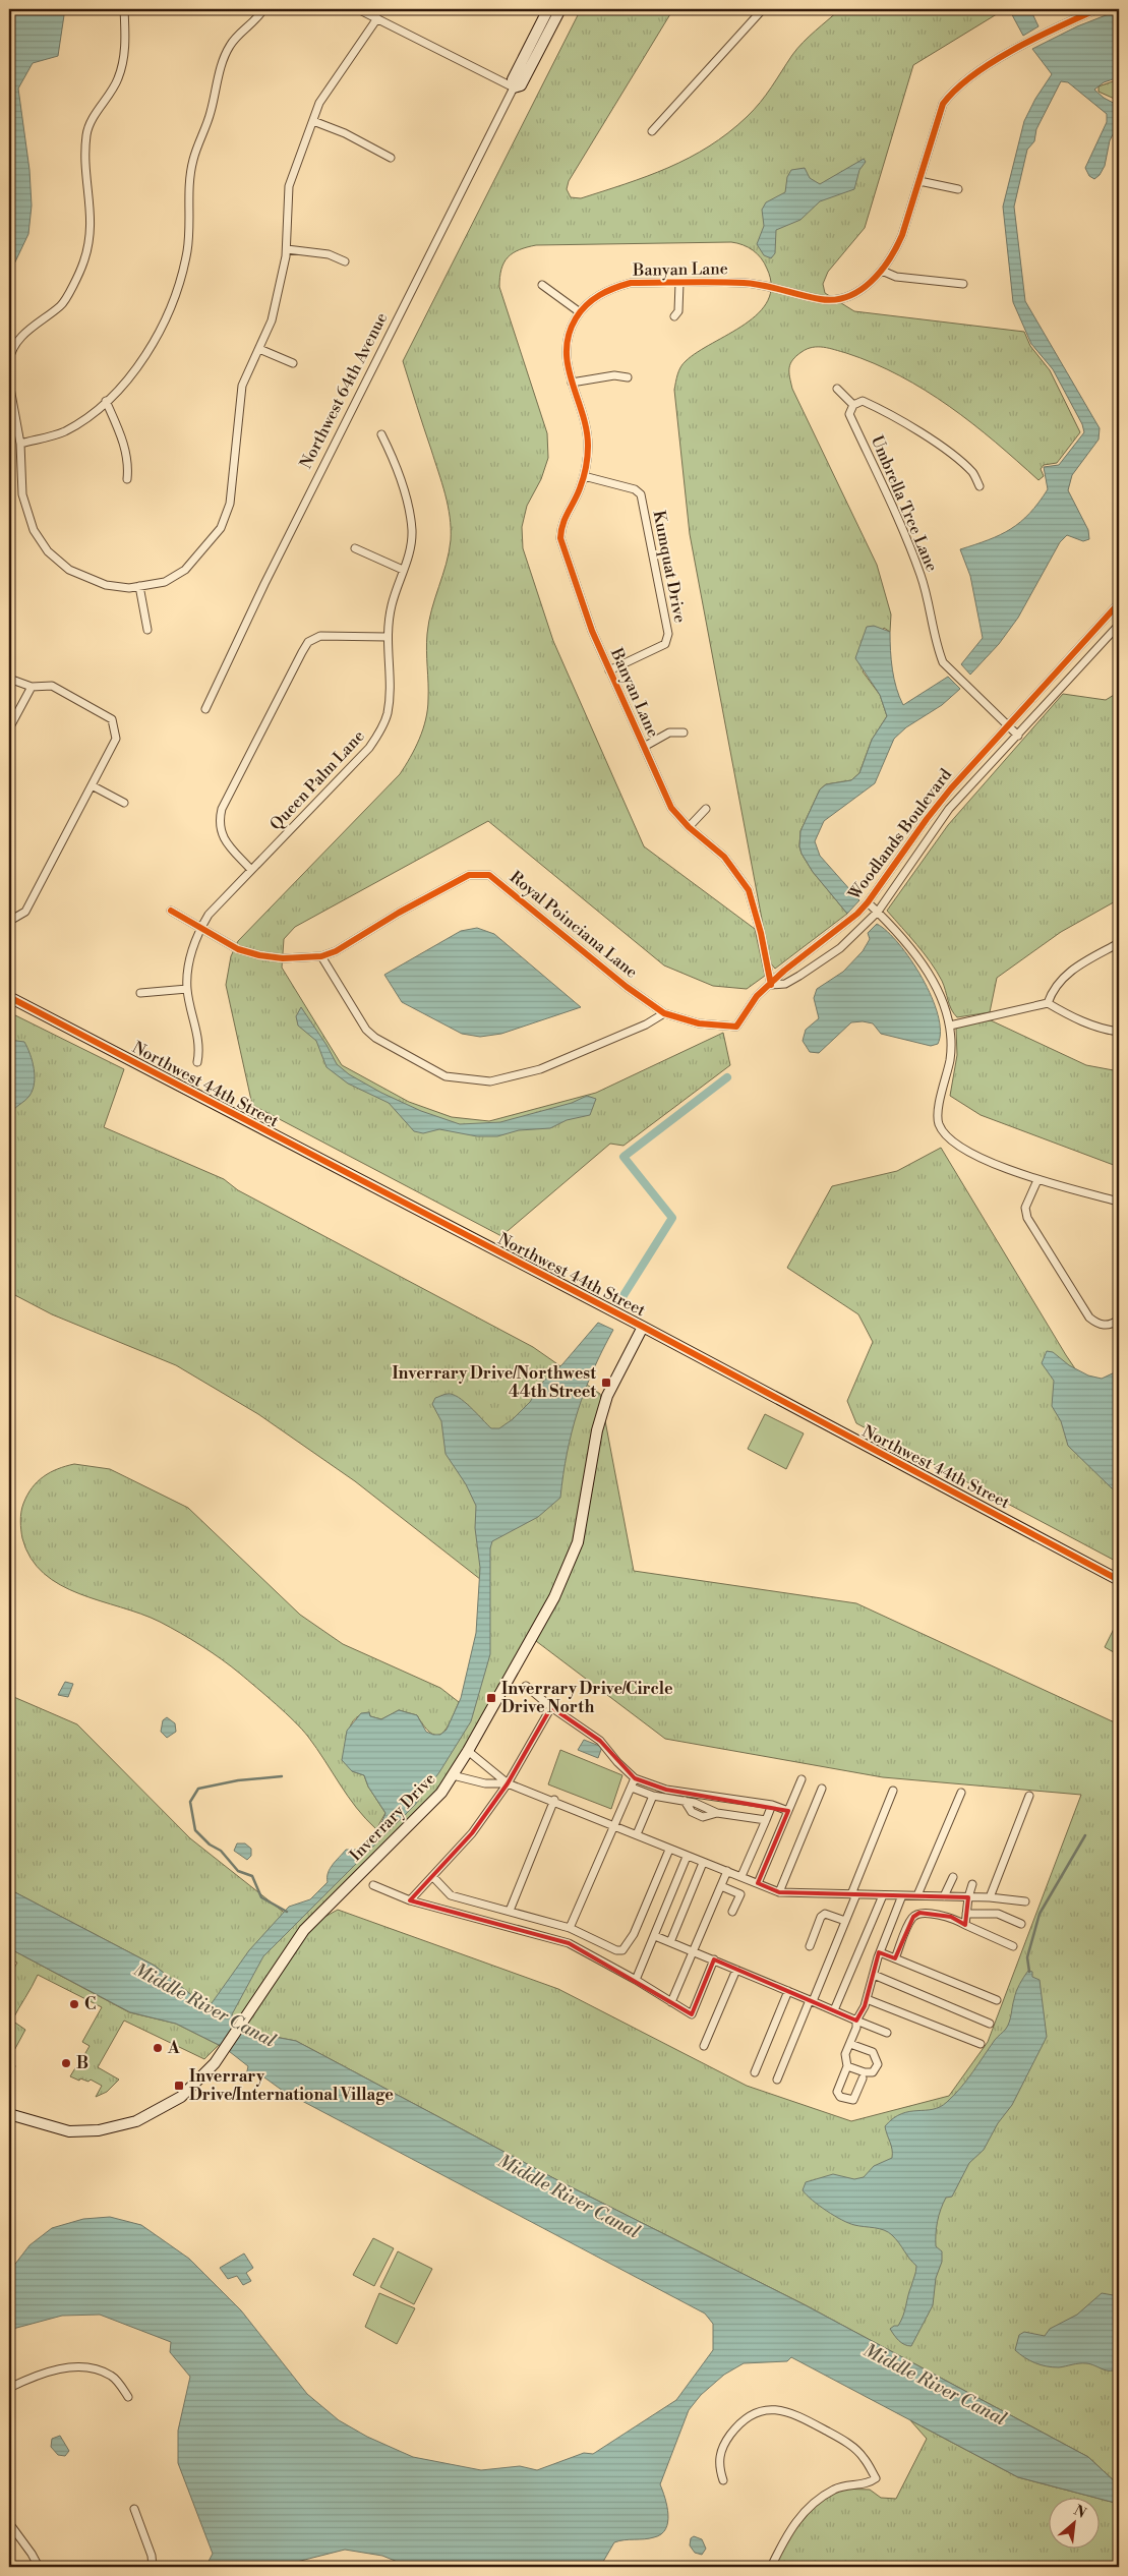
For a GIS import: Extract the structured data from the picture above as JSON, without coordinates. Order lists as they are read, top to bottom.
{
  "streets": {
    "street": [
      "Banyan Lane",
      "Northwest 64th Avenue",
      "Umbrella Tree Lane",
      "Kumquat Drive",
      "Queen Palm Lane",
      "Woodlands Boulevard",
      "Royal Poinciana Lane",
      "Northwest 44th Street",
      "Inverrary Drive"
    ]
  },
  "crossings": [
    ["Banyan Lane", "Kumquat Drive"],
    ["Banyan Lane", "Woodlands Boulevard"],
    ["Umbrella Tree Lane", "Woodlands Boulevard"],
    ["Queen Palm Lane", "Royal Poinciana Lane"],
    ["Woodlands Boulevard", "Royal Poinciana Lane"],
    ["Northwest 44th Street", "Inverrary Drive"]
  ],
  "water": ["Middle River Canal"],
  "places": {
    "transit": ["Inverrary Drive/Northwest 44th Street", "Inverrary Drive/Circle Drive North", "Inverrary Drive/International Village"],
    "other": ["C", "A", "B"]
  },
  "north": "top right"
}
